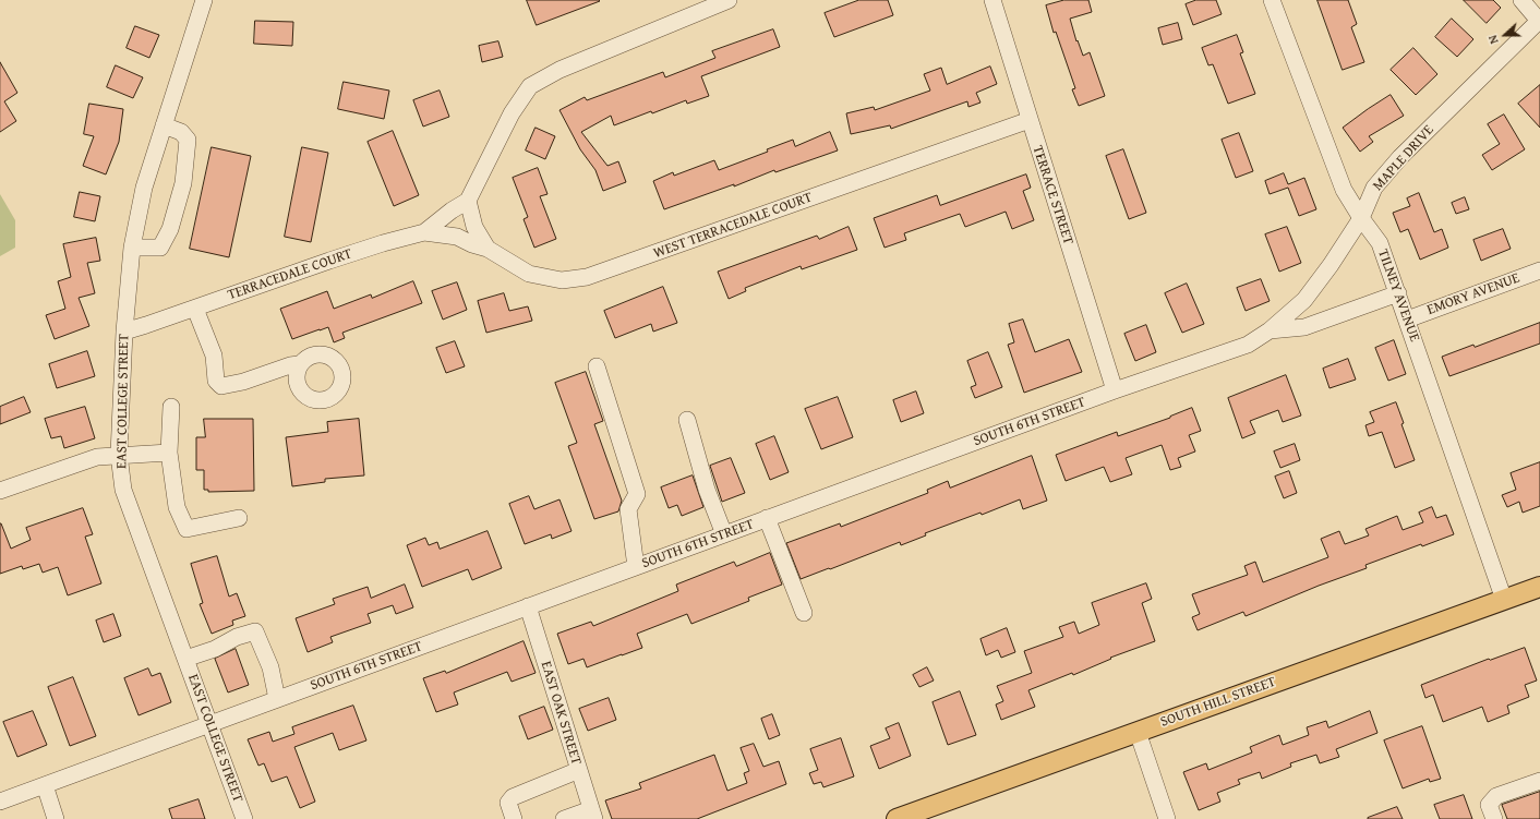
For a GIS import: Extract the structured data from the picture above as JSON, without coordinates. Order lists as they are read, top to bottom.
{
  "streets": {
    "main road": ["SOUTH HILL STREET"],
    "street": [
      "MAPLE DRIVE",
      "TERRACE STREET",
      "WEST TERRACEDALE COURT",
      "TERRACEDALE COURT",
      "EMORY AVENUE",
      "TILNEY AVENUE",
      "EAST COLLEGE STREET",
      "SOUTH 6TH STREET",
      "EAST OAK STREET"
    ]
  },
  "crossings": [
    ["MAPLE DRIVE", "TILNEY AVENUE"],
    ["MAPLE DRIVE", "SOUTH 6TH STREET"],
    ["TERRACE STREET", "WEST TERRACEDALE COURT"],
    ["TERRACE STREET", "SOUTH 6TH STREET"],
    ["WEST TERRACEDALE COURT", "TERRACEDALE COURT"],
    ["TERRACEDALE COURT", "EAST COLLEGE STREET"],
    ["EMORY AVENUE", "TILNEY AVENUE"],
    ["TILNEY AVENUE", "SOUTH 6TH STREET"],
    ["TILNEY AVENUE", "SOUTH HILL STREET"],
    ["EAST COLLEGE STREET", "SOUTH 6TH STREET"],
    ["SOUTH 6TH STREET", "EAST OAK STREET"]
  ],
  "north": "left"
}
